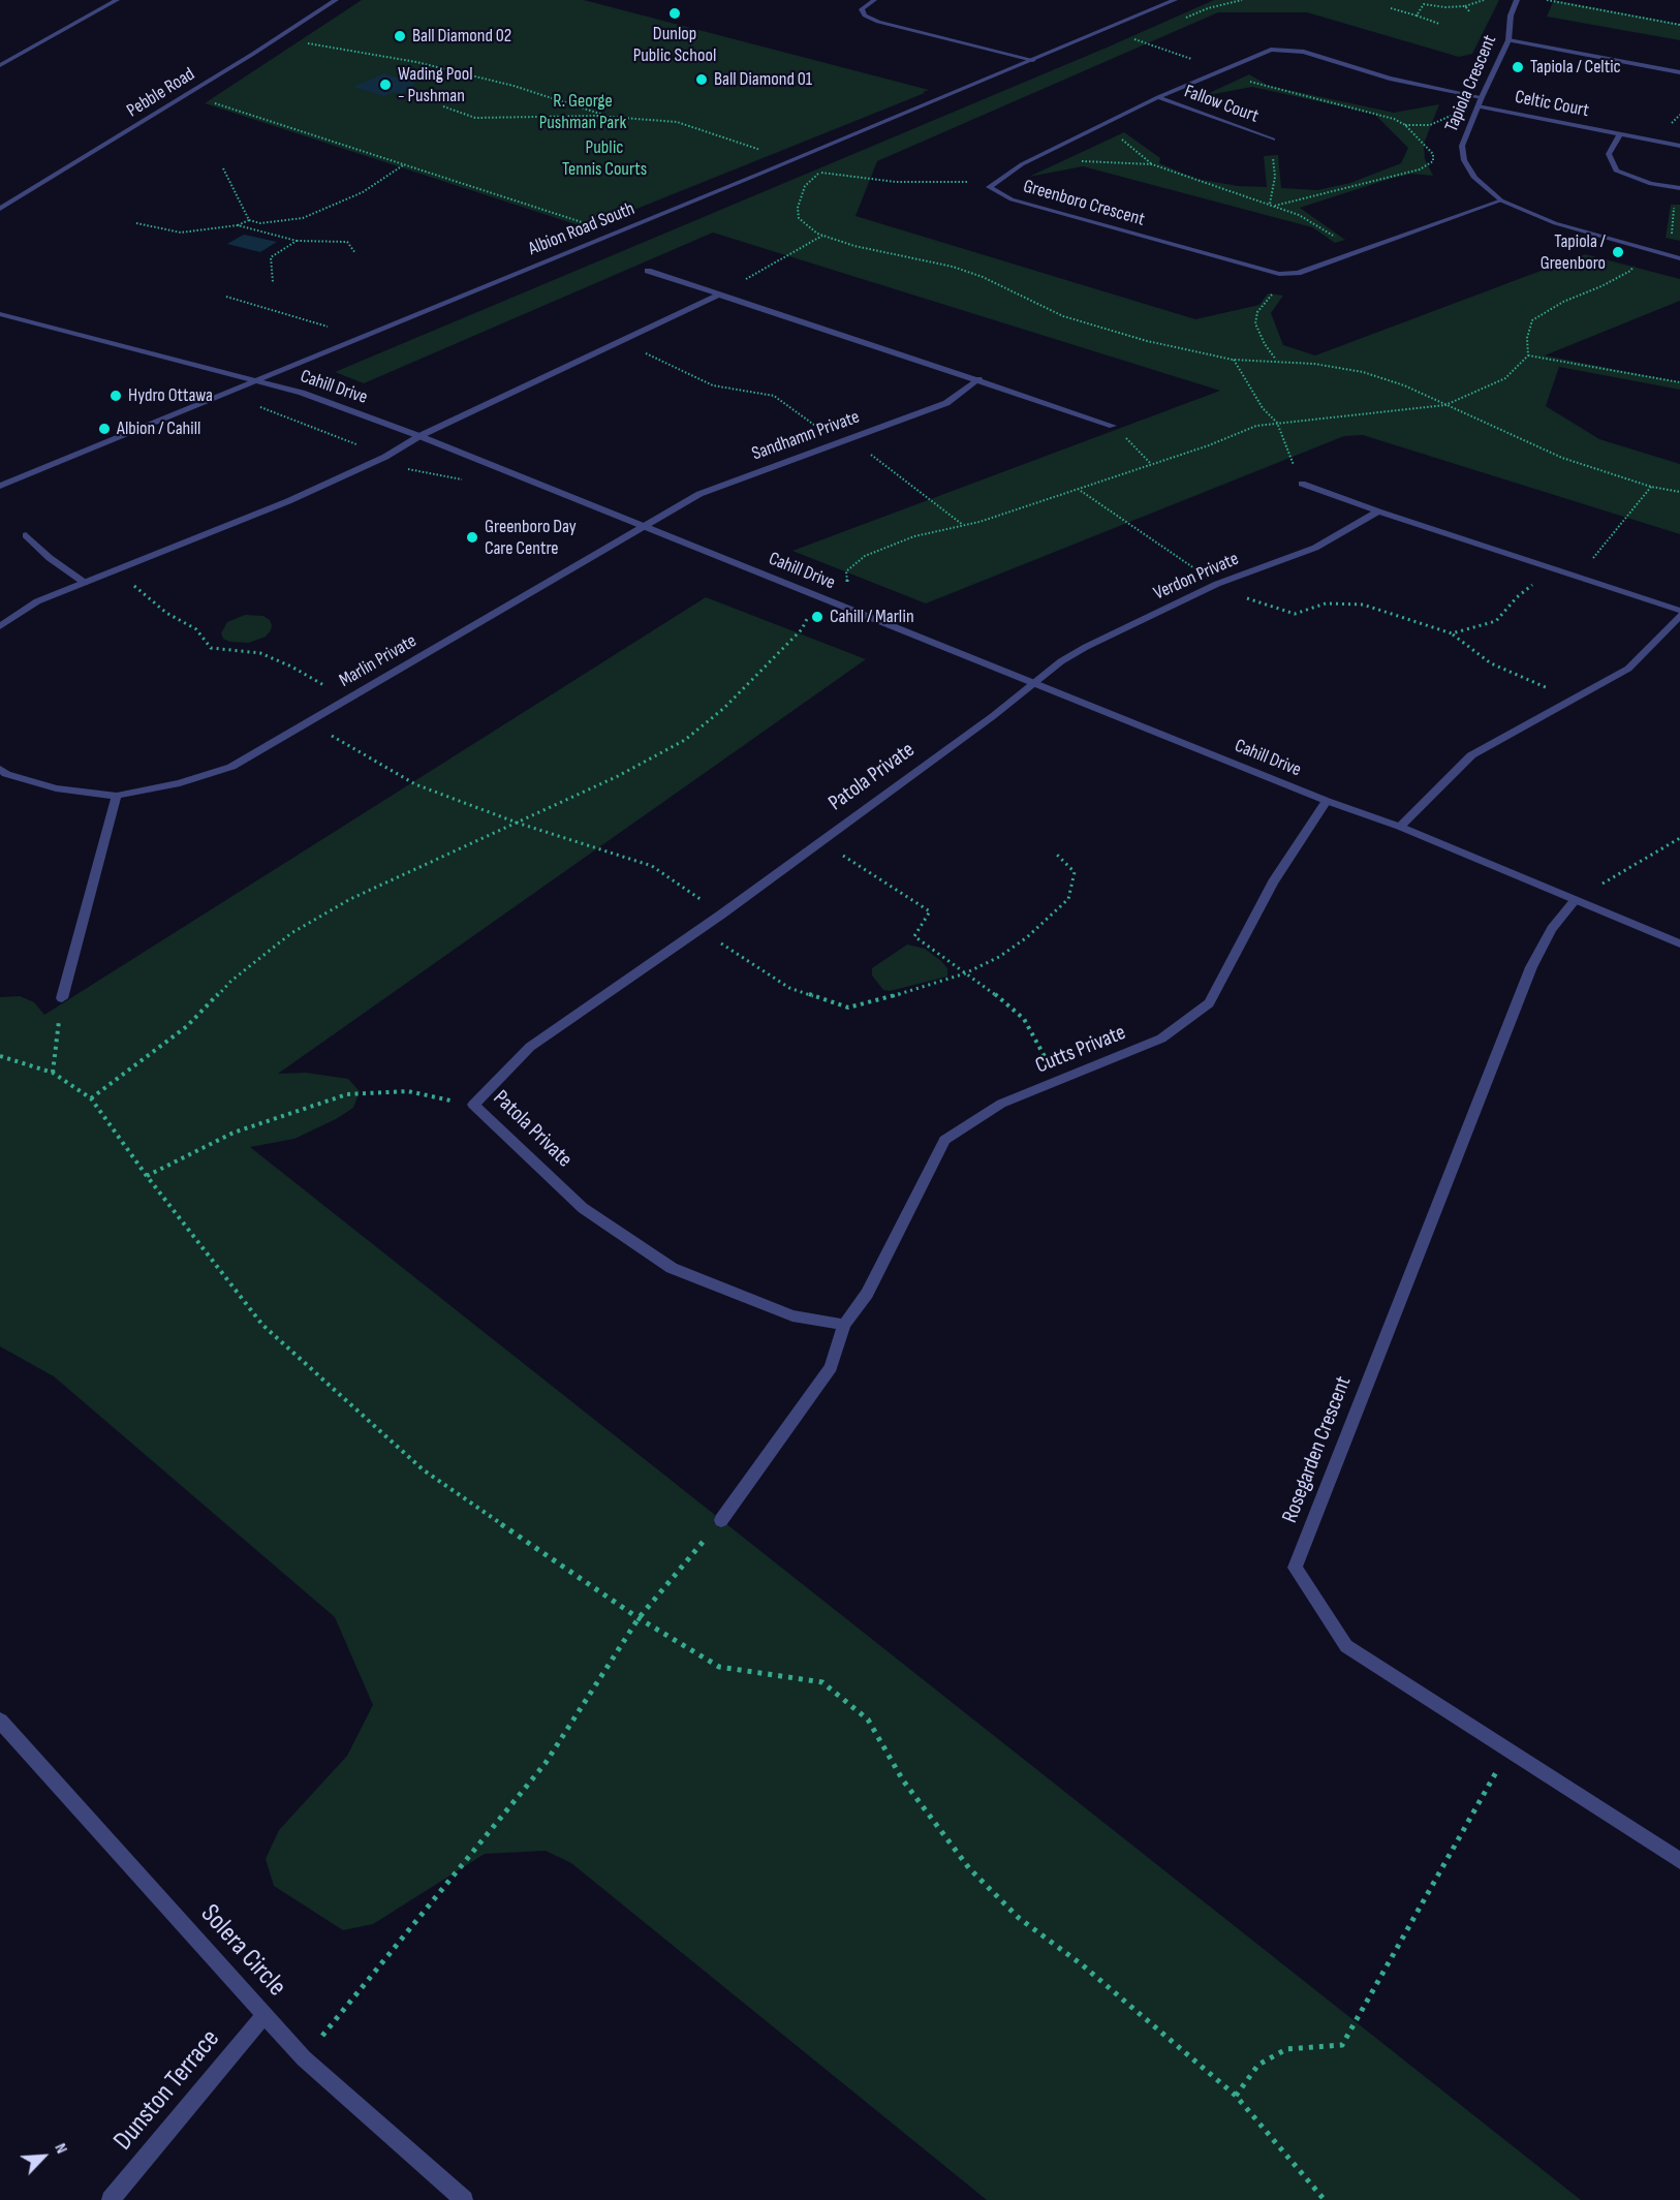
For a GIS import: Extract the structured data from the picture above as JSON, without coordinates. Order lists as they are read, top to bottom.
{
  "streets": {
    "street": [
      "Tapiola Crescent",
      "Pebble Road",
      "Fallow Court",
      "Celtic Court",
      "Greenboro Crescent",
      "Albion Road South",
      "Cahill Drive",
      "Sandhamn Private",
      "Verdon Private",
      "Marlin Private",
      "Patola Private",
      "Cutts Private",
      "Rosegarden Crescent",
      "Solera Circle",
      "Dunston Terrace"
    ]
  },
  "crossings": [
    ["Tapiola Crescent", "Celtic Court"],
    ["Tapiola Crescent", "Greenboro Crescent"],
    ["Fallow Court", "Greenboro Crescent"],
    ["Albion Road South", "Cahill Drive"],
    ["Cahill Drive", "Sandhamn Private"],
    ["Cahill Drive", "Verdon Private"],
    ["Cahill Drive", "Marlin Private"],
    ["Cahill Drive", "Patola Private"],
    ["Cahill Drive", "Cutts Private"],
    ["Cahill Drive", "Rosegarden Crescent"],
    ["Sandhamn Private", "Marlin Private"],
    ["Verdon Private", "Patola Private"],
    ["Patola Private", "Cutts Private"],
    ["Solera Circle", "Dunston Terrace"]
  ],
  "parks": ["R. George Pushman Park", "Public Tennis Courts"],
  "places": [
    "Dunlop Public School",
    "Ball Diamond 02",
    "Tapiola / Celtic",
    "Ball Diamond 01",
    "Wading Pool - Pushman",
    "Tapiola / Greenboro",
    "Hydro Ottawa",
    "Albion / Cahill",
    "Greenboro Day Care Centre",
    "Cahill / Marlin"
  ],
  "north": "top right"
}
